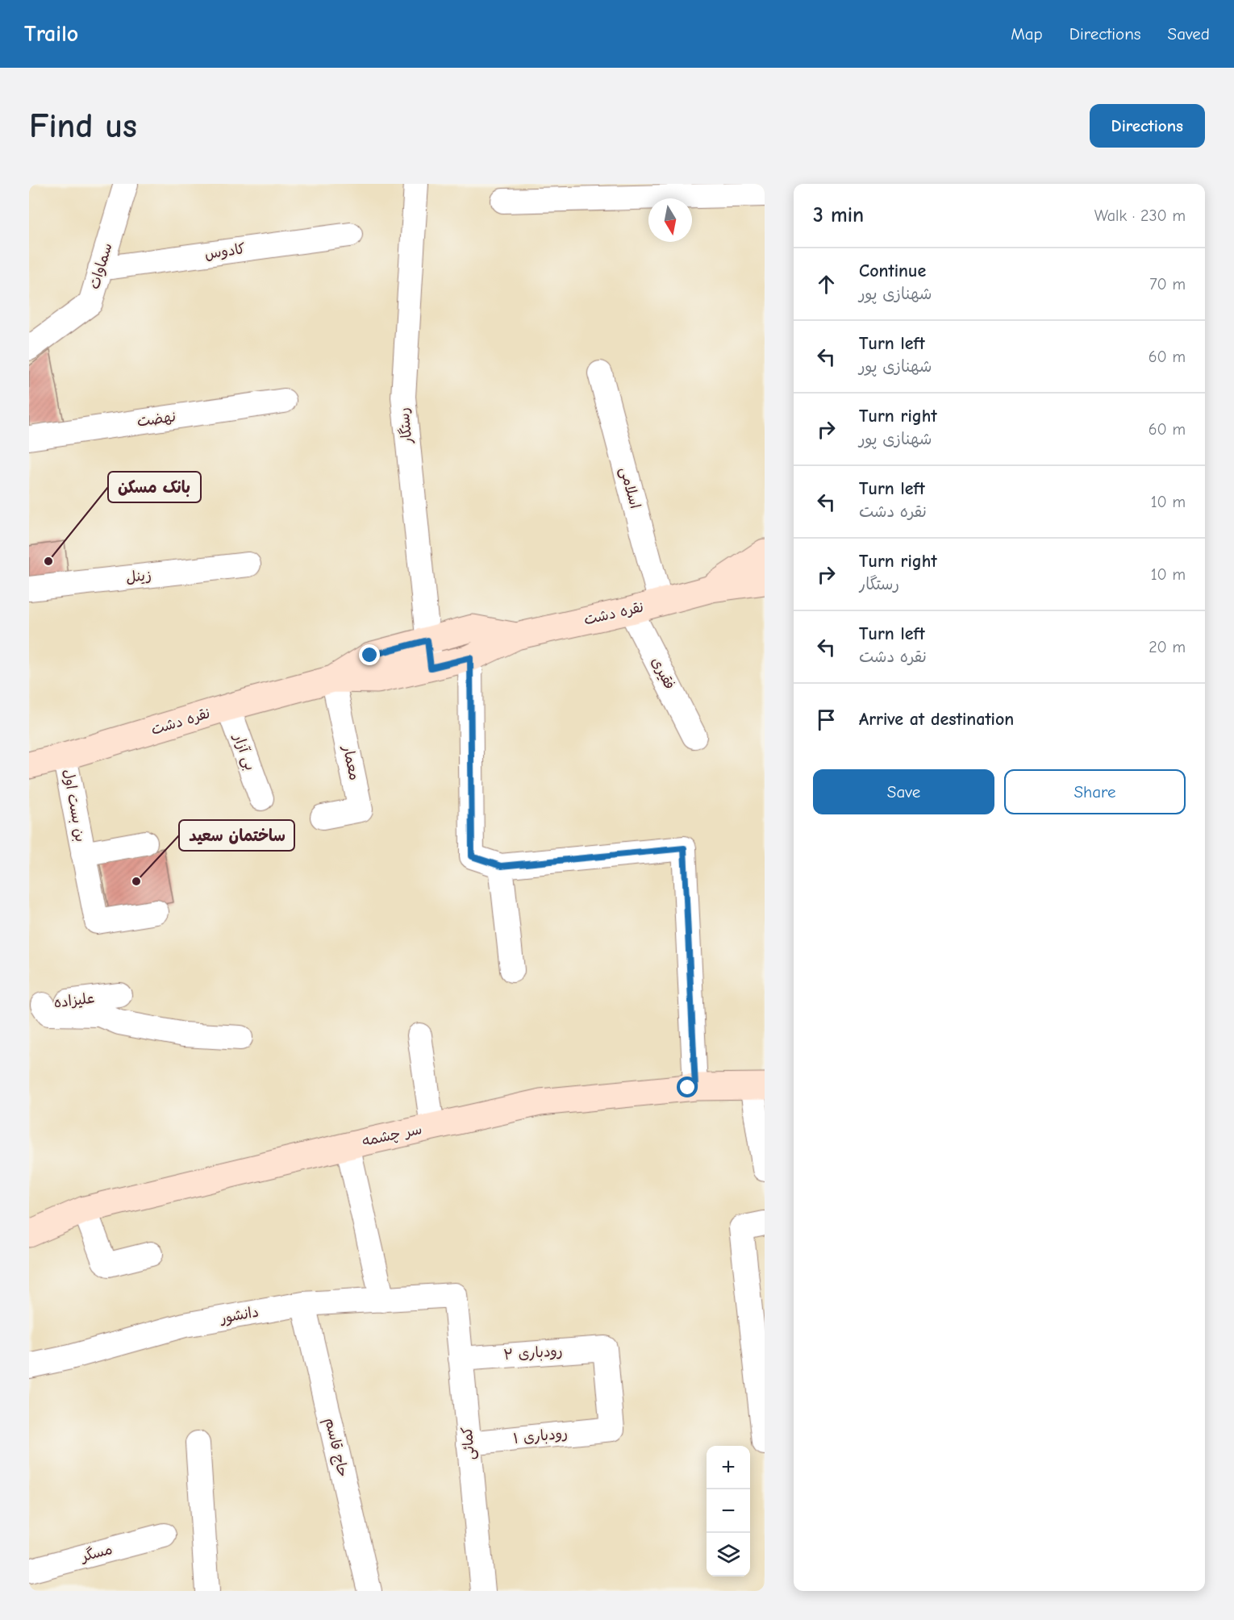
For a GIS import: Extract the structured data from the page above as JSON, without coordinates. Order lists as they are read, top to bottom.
{
  "streets": {
    "street": [
      "کادوس",
      "سماوات",
      "نهضت",
      "رستگار",
      "اسلامی",
      "زینل",
      "نقره دشت",
      "فقیری",
      "بی آزار",
      "معمار",
      "بن بست اول",
      "علیزاده",
      "سر چشمه",
      "دانشور",
      "رودباری ۲",
      "رودباری ۱",
      "کمائی",
      "حاج قاسم",
      "مسگر"
    ]
  },
  "crossings": [
    ["کادوس", "سماوات"],
    ["رستگار", "نقره دشت"],
    ["اسلامی", "نقره دشت"],
    ["نقره دشت", "فقیری"],
    ["نقره دشت", "بی آزار"],
    ["نقره دشت", "معمار"],
    ["نقره دشت", "بن بست اول"],
    ["دانشور", "کمائی"],
    ["دانشور", "حاج قاسم"],
    ["رودباری ۲", "رودباری ۱"],
    ["رودباری ۲", "کمائی"],
    ["رودباری ۱", "کمائی"]
  ],
  "places": ["بانک مسکن", "ساختمان سعید"],
  "north": "bottom",
  "page": {
    "header": "Trailo",
    "nav": ["Map", "Directions", "Saved"],
    "buttons": [
      "Directions",
      ["Save", "Share"]
    ],
    "title": "Find us",
    "heading": ["3 min", "Walk · 230 m"],
    "list": [
      ["Continue", "شهنازی پور", "70 m"],
      ["Turn left", "شهنازی پور", "60 m"],
      ["Turn right", "شهنازی پور", "60 m"],
      ["Turn left", "نقره دشت", "10 m"],
      ["Turn right", "رستگار", "10 m"],
      ["Turn left", "نقره دشت", "20 m"],
      "Arrive at destination"
    ],
    "map_buttons": ["+", "−"]
  }
}
